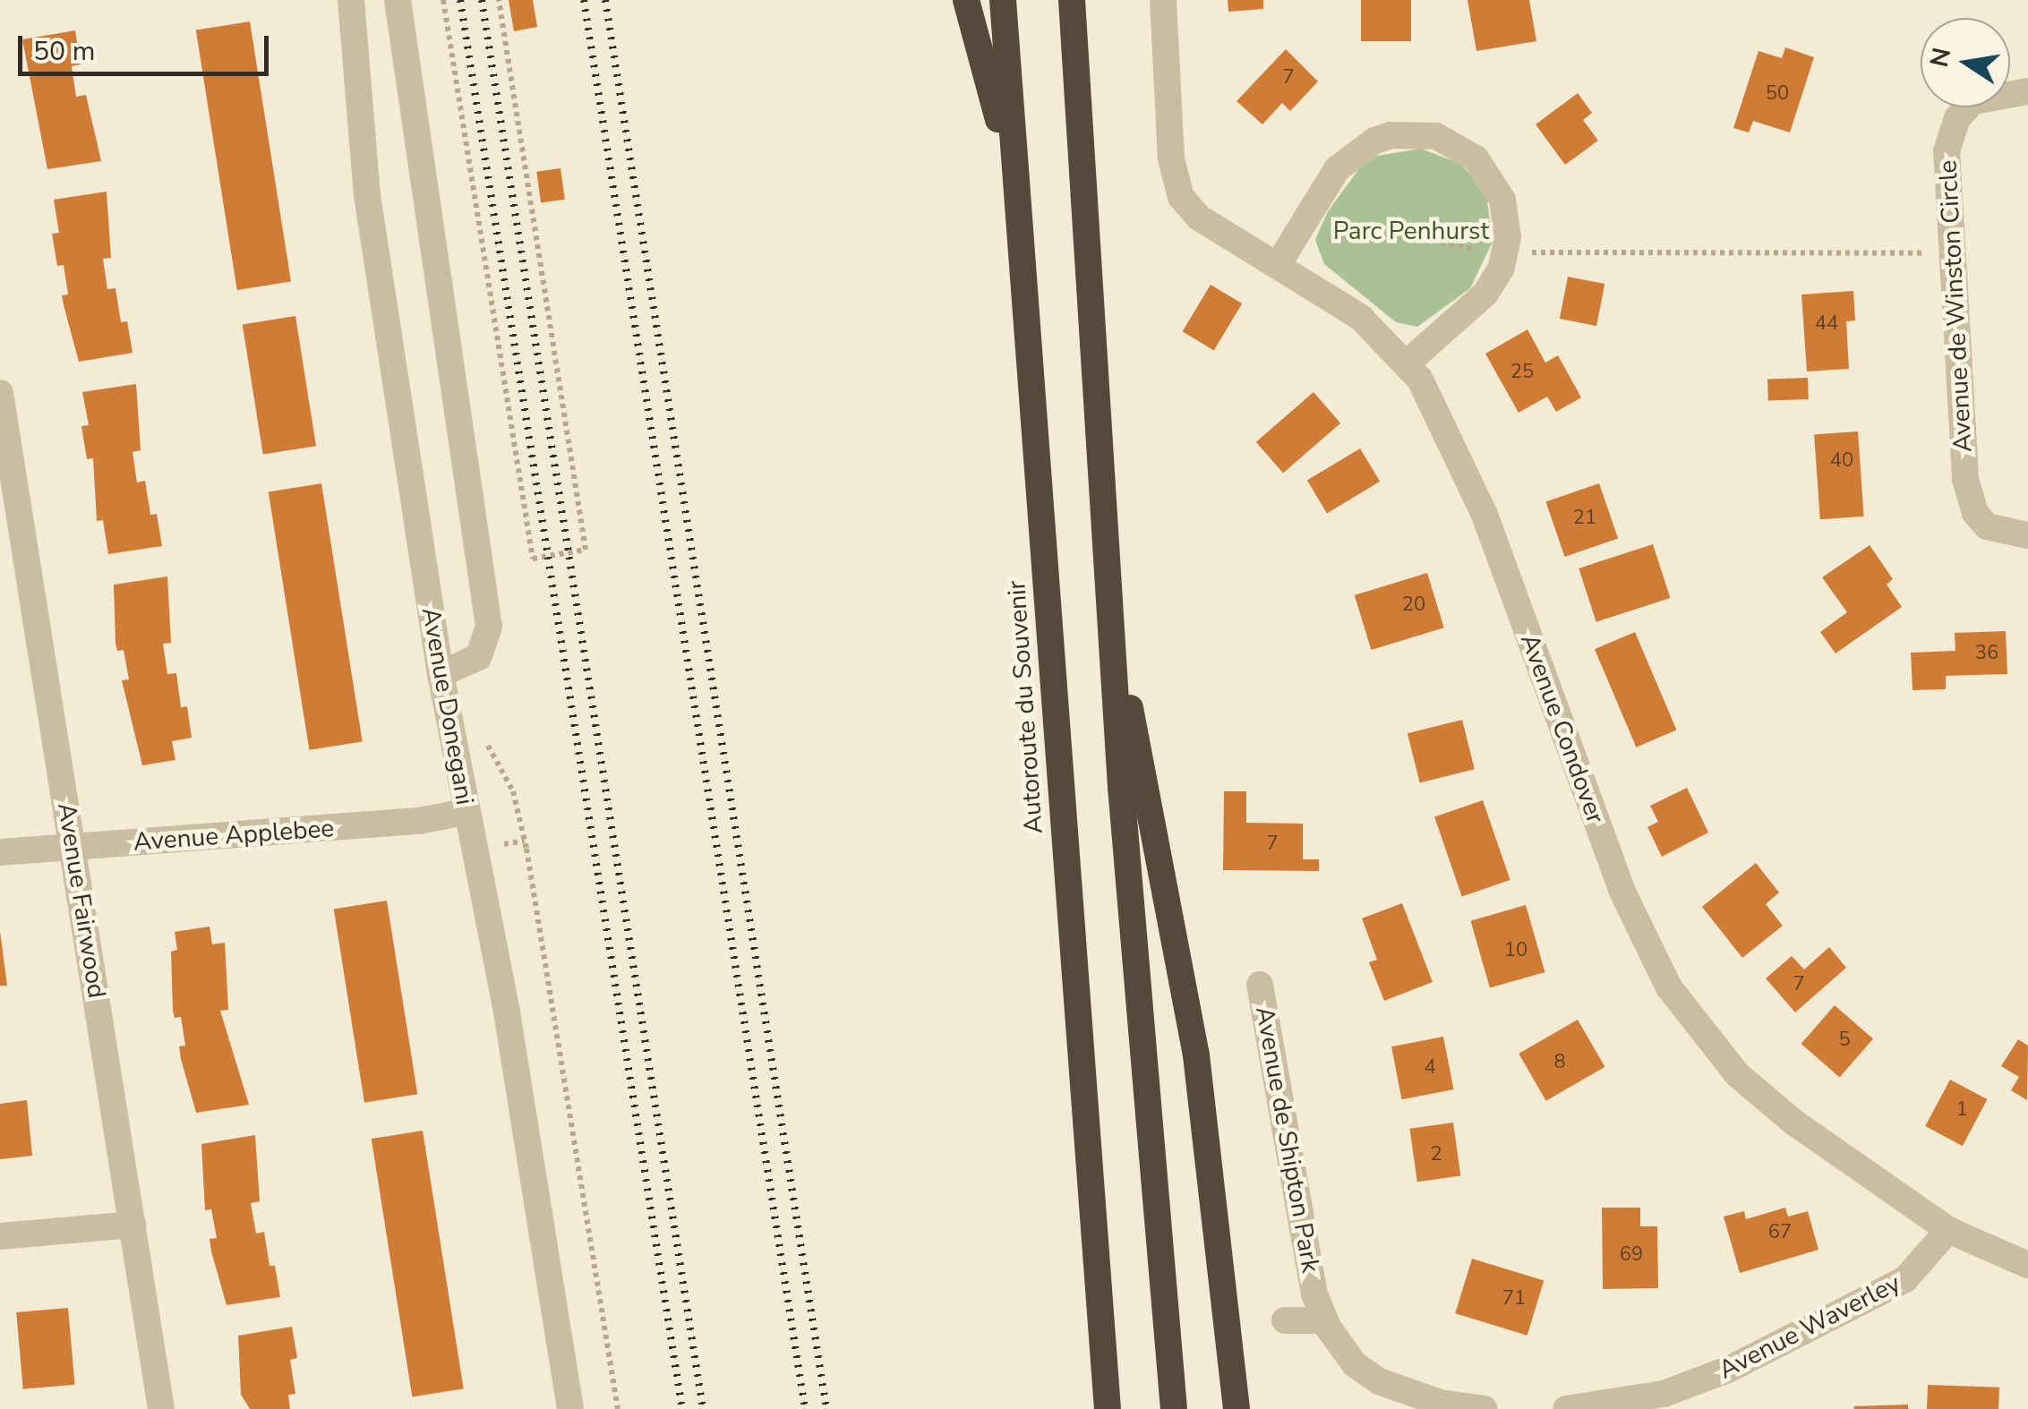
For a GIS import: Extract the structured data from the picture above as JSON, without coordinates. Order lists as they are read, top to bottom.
{
  "streets": {
    "highway": ["Autoroute du Souvenir"],
    "street": [
      "Avenue de Winston Circle",
      "Avenue Donegani",
      "Avenue Condover",
      "Avenue Applebee",
      "Avenue Fairwood",
      "Avenue de Shipton Park",
      "Avenue Waverley"
    ]
  },
  "crossings": [
    ["Avenue Donegani", "Avenue Applebee"],
    ["Avenue Condover", "Avenue Waverley"],
    ["Avenue Applebee", "Avenue Fairwood"]
  ],
  "parks": ["Parc Penhurst"],
  "house_numbers": [
    "7",
    "50",
    "44",
    "25",
    "40",
    "21",
    "20",
    "36",
    "7",
    "10",
    "7",
    "5",
    "8",
    "4",
    "1",
    "2",
    "67",
    "69",
    "71"
  ],
  "scale_bar": "50 m",
  "north": "left"
}
